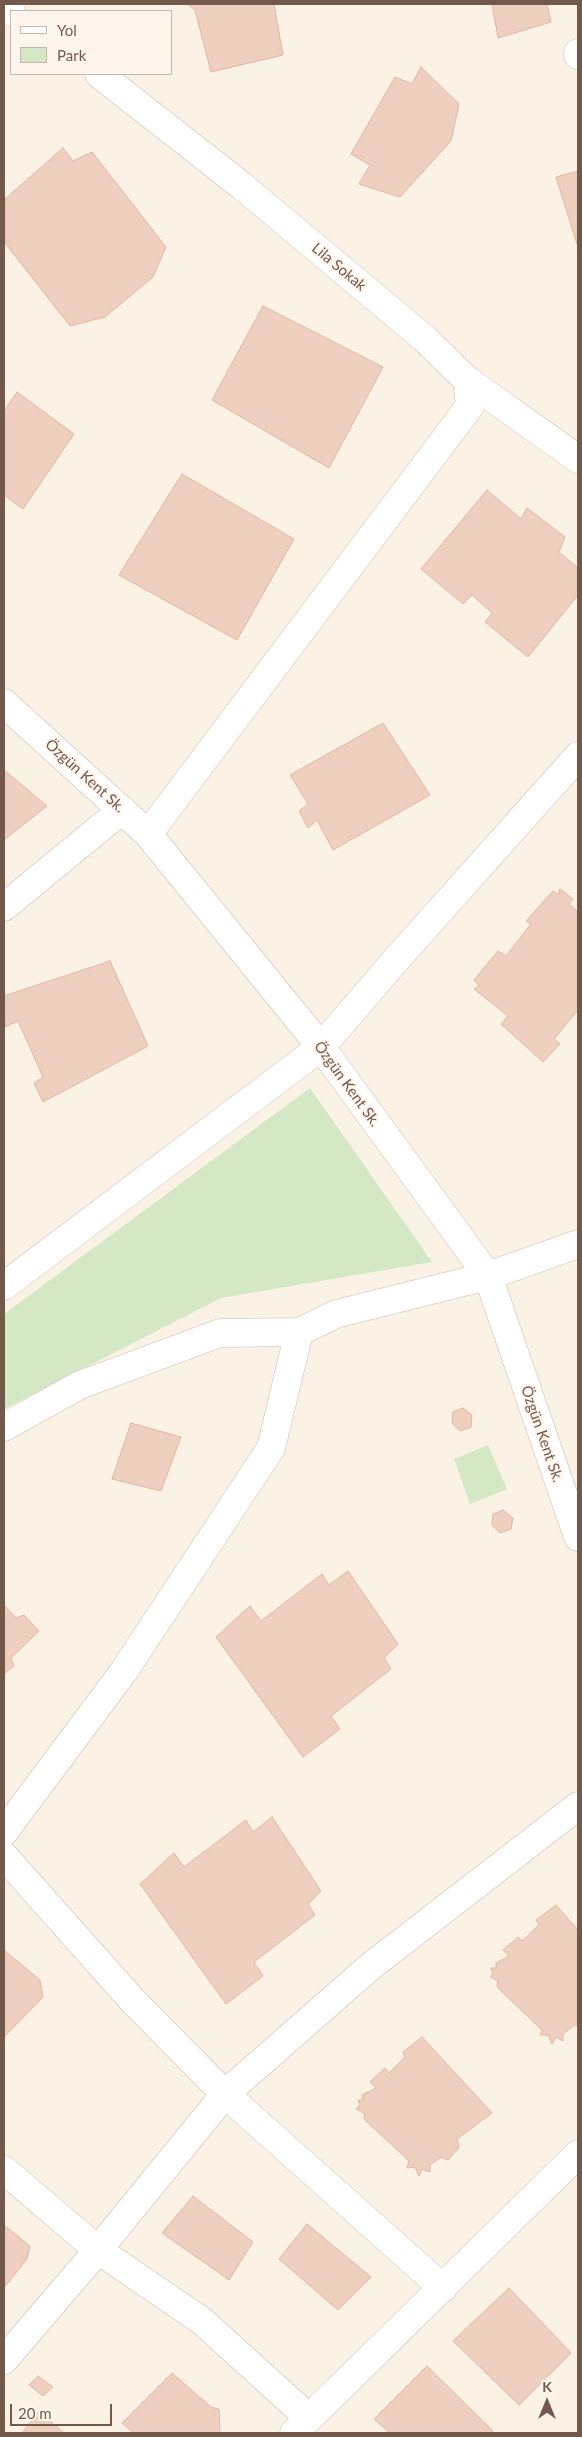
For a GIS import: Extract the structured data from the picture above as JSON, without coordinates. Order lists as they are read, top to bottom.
{
  "streets": {
    "street": ["Lila Sokak", "Özgün Kent Sk."]
  },
  "legend": ["Yol", "Park"],
  "scale_bar": "20 m",
  "north": "top"
}
